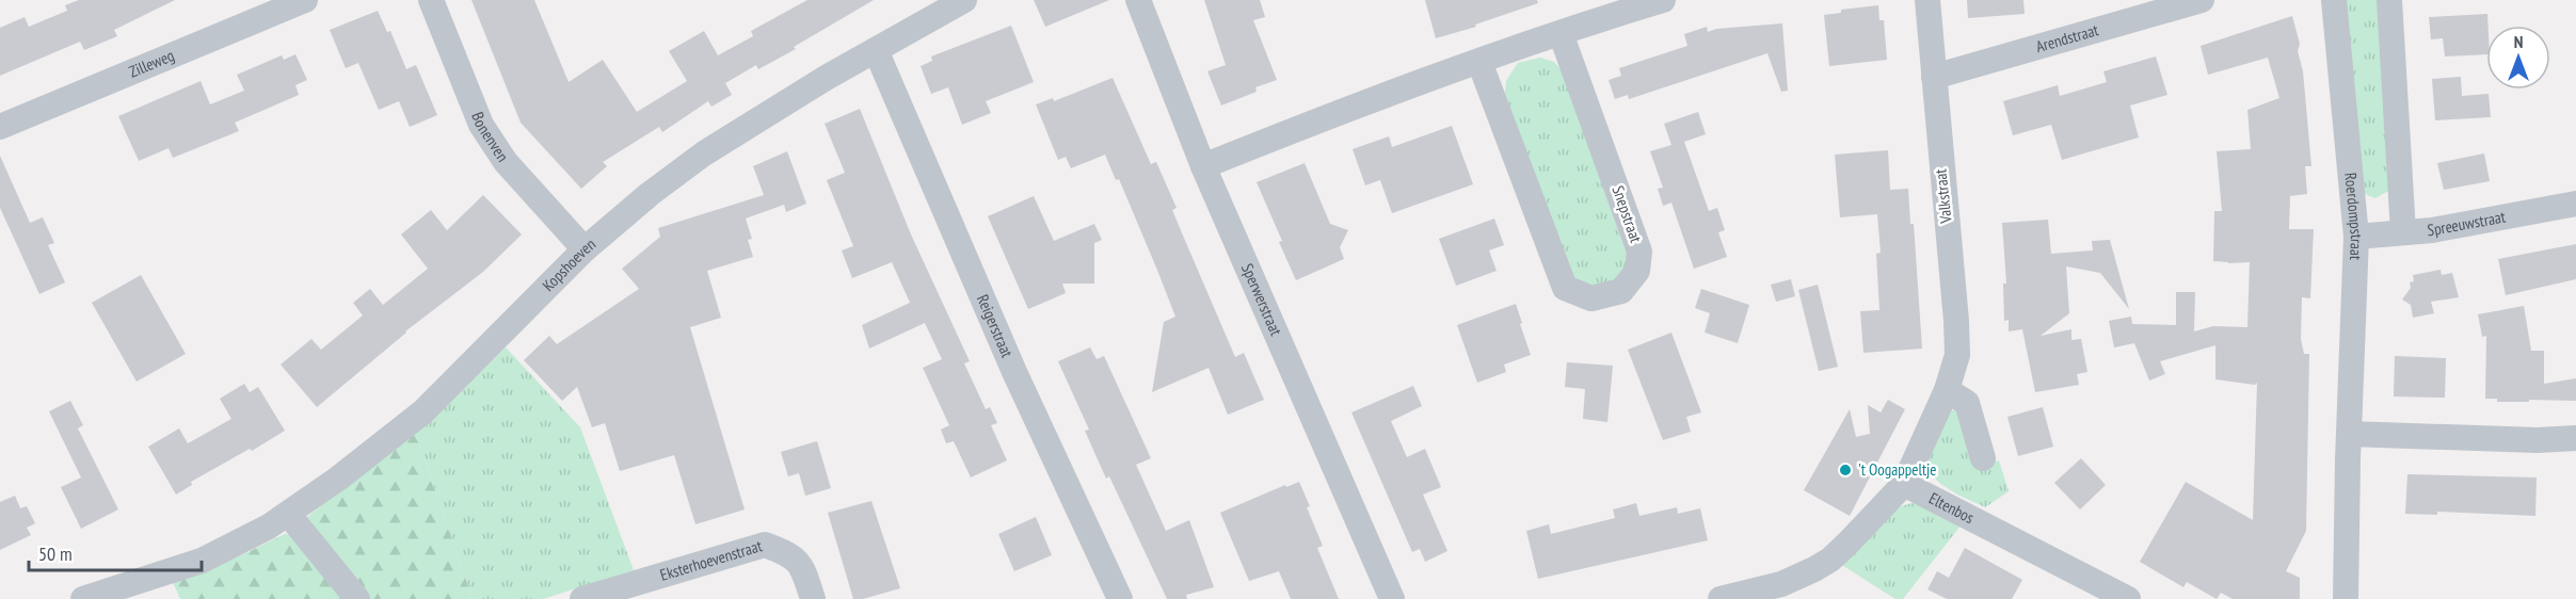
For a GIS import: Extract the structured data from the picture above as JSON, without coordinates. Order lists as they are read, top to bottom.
{
  "streets": {
    "street": [
      "Arendstraat",
      "Zilleweg",
      "Bonenven",
      "Valkstraat",
      "Snepstraat",
      "Roerdompstraat",
      "Spreeuwstraat",
      "Kopshoeven",
      "Sperwerstraat",
      "Reigerstraat",
      "Eltenbos",
      "Eksterhoevenstraat"
    ]
  },
  "crossings": [
    ["Arendstraat", "Valkstraat"],
    ["Bonenven", "Kopshoeven"],
    ["Valkstraat", "Eltenbos"],
    ["Roerdompstraat", "Spreeuwstraat"],
    ["Kopshoeven", "Reigerstraat"]
  ],
  "places": ["'t Oogappeltje"],
  "scale_bar": "50 m",
  "north": "top"
}
